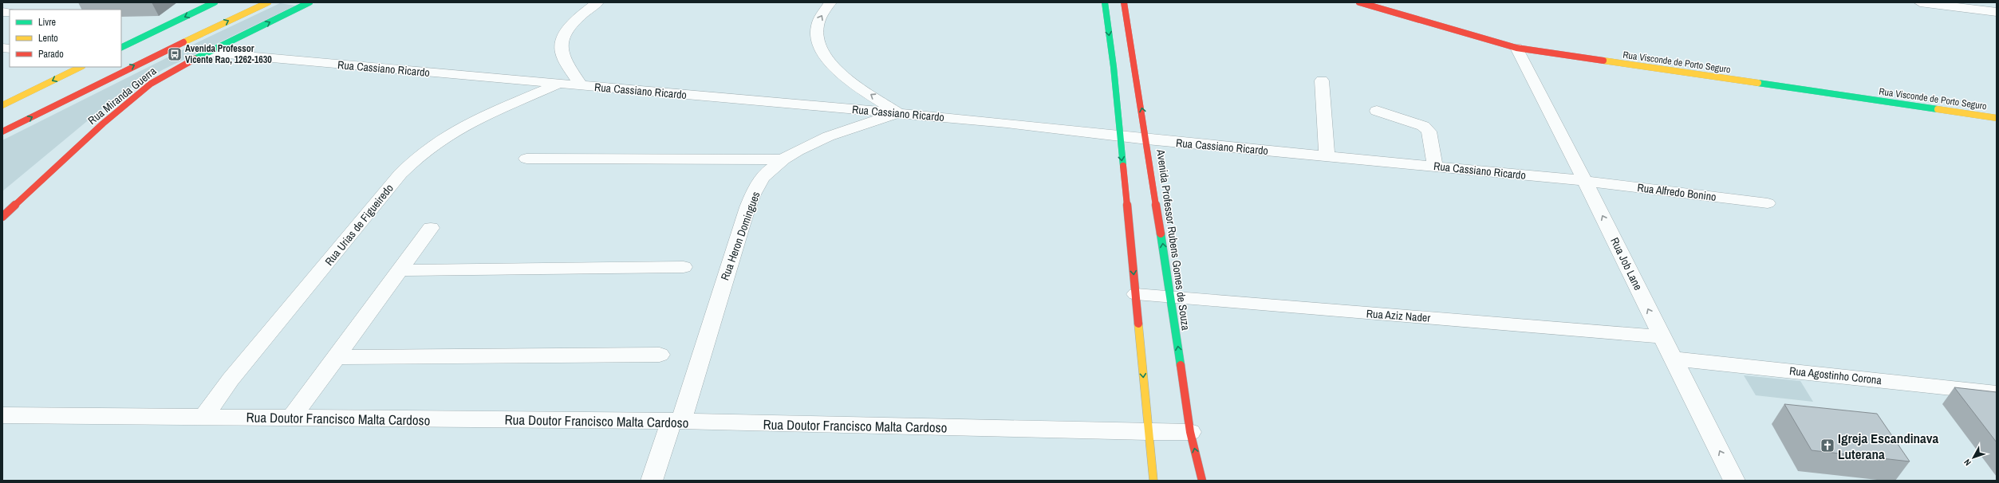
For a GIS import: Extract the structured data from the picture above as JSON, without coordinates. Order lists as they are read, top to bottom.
{
  "streets": {
    "street": [
      "Rua Visconde de Porto Seguro",
      "Rua Cassiano Ricardo",
      "Rua Miranda Guerra",
      "Rua Alfredo Bonino",
      "Rua Urias de Figueiredo",
      "Rua Heron Domingues",
      "Avenida Professor Rubens Gomes de Souza",
      "Rua Job Lane",
      "Rua Aziz Nader",
      "Rua Agostinho Corona",
      "Rua Doutor Francisco Malta Cardoso"
    ]
  },
  "crossings": [
    ["Rua Visconde de Porto Seguro", "Rua Job Lane"],
    ["Rua Cassiano Ricardo", "Rua Miranda Guerra"],
    ["Rua Cassiano Ricardo", "Rua Alfredo Bonino"],
    ["Rua Cassiano Ricardo", "Rua Urias de Figueiredo"],
    ["Rua Cassiano Ricardo", "Rua Heron Domingues"],
    ["Rua Cassiano Ricardo", "Avenida Professor Rubens Gomes de Souza"],
    ["Rua Cassiano Ricardo", "Rua Job Lane"],
    ["Rua Alfredo Bonino", "Rua Job Lane"],
    ["Rua Urias de Figueiredo", "Rua Doutor Francisco Malta Cardoso"],
    ["Rua Heron Domingues", "Rua Doutor Francisco Malta Cardoso"],
    ["Avenida Professor Rubens Gomes de Souza", "Rua Aziz Nader"],
    ["Avenida Professor Rubens Gomes de Souza", "Rua Doutor Francisco Malta Cardoso"],
    ["Rua Job Lane", "Rua Aziz Nader"],
    ["Rua Job Lane", "Rua Agostinho Corona"]
  ],
  "one_way": ["Rua Job Lane"],
  "places": {
    "bus stop": ["Avenida Professor Vicente Rao, 1262-1630"],
    "church": ["Igreja Escandinava Luterana"]
  },
  "legend": ["Livre", "Lento", "Parado"],
  "north": "bottom left"
}
